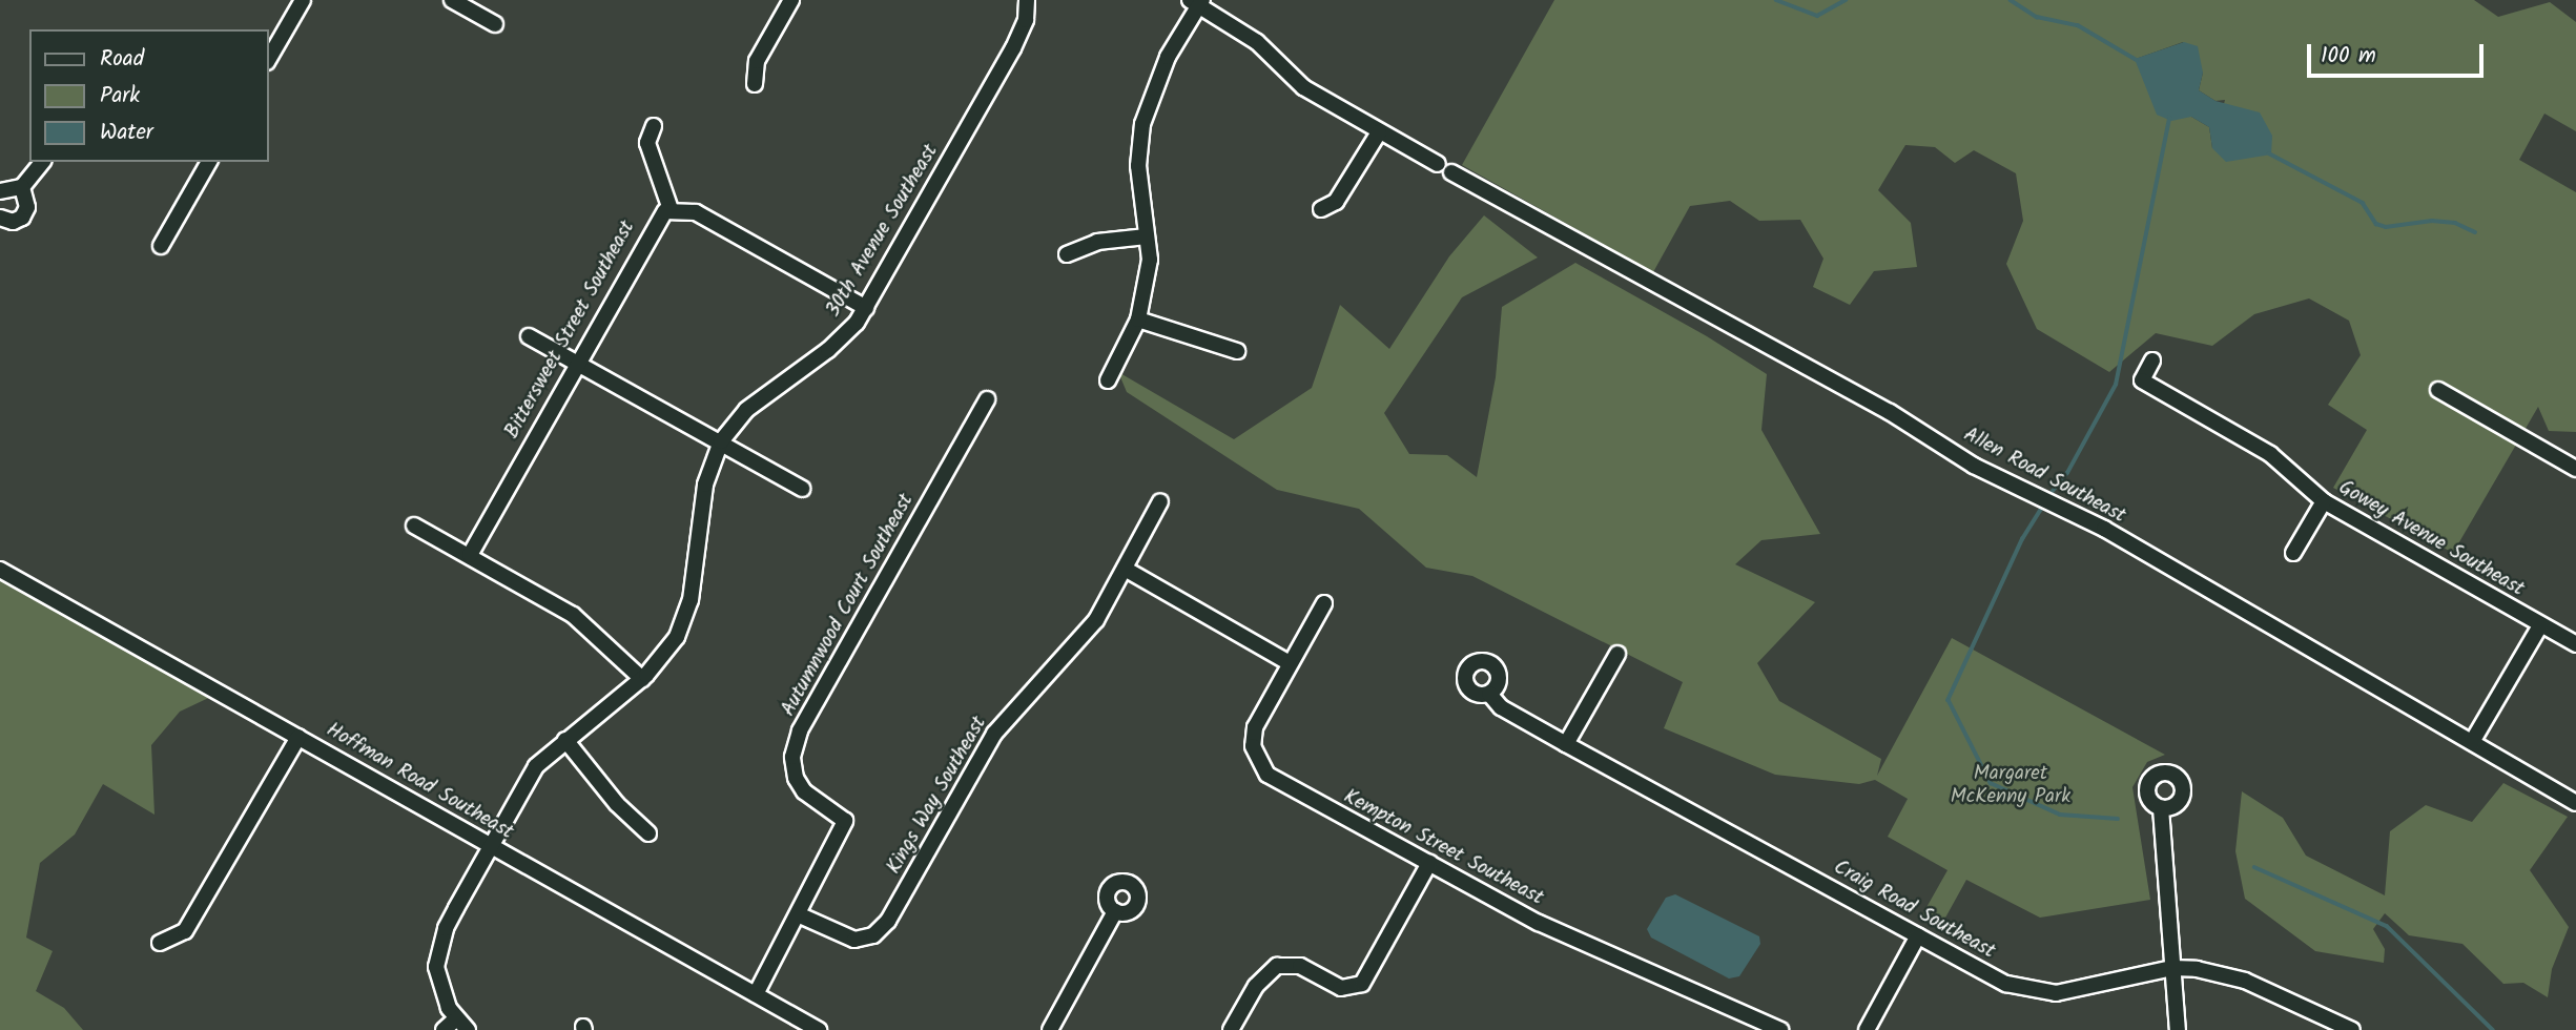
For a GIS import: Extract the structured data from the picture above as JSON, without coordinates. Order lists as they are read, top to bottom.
{
  "streets": {
    "street": [
      "30th Avenue Southeast",
      "Bittersweet Street Southeast",
      "Allen Road Southeast",
      "Gowey Avenue Southeast",
      "Autumnwood Court Southeast",
      "Hoffman Road Southeast",
      "Kings Way Southeast",
      "Kempton Street Southeast",
      "Craig Road Southeast"
    ]
  },
  "crossings": [
    ["30th Avenue Southeast", "Hoffman Road Southeast"],
    ["Autumnwood Court Southeast", "Kings Way Southeast"]
  ],
  "parks": ["Margaret McKenny Park"],
  "legend": ["Road", "Park", "Water"],
  "scale_bar": "100 m"
}
